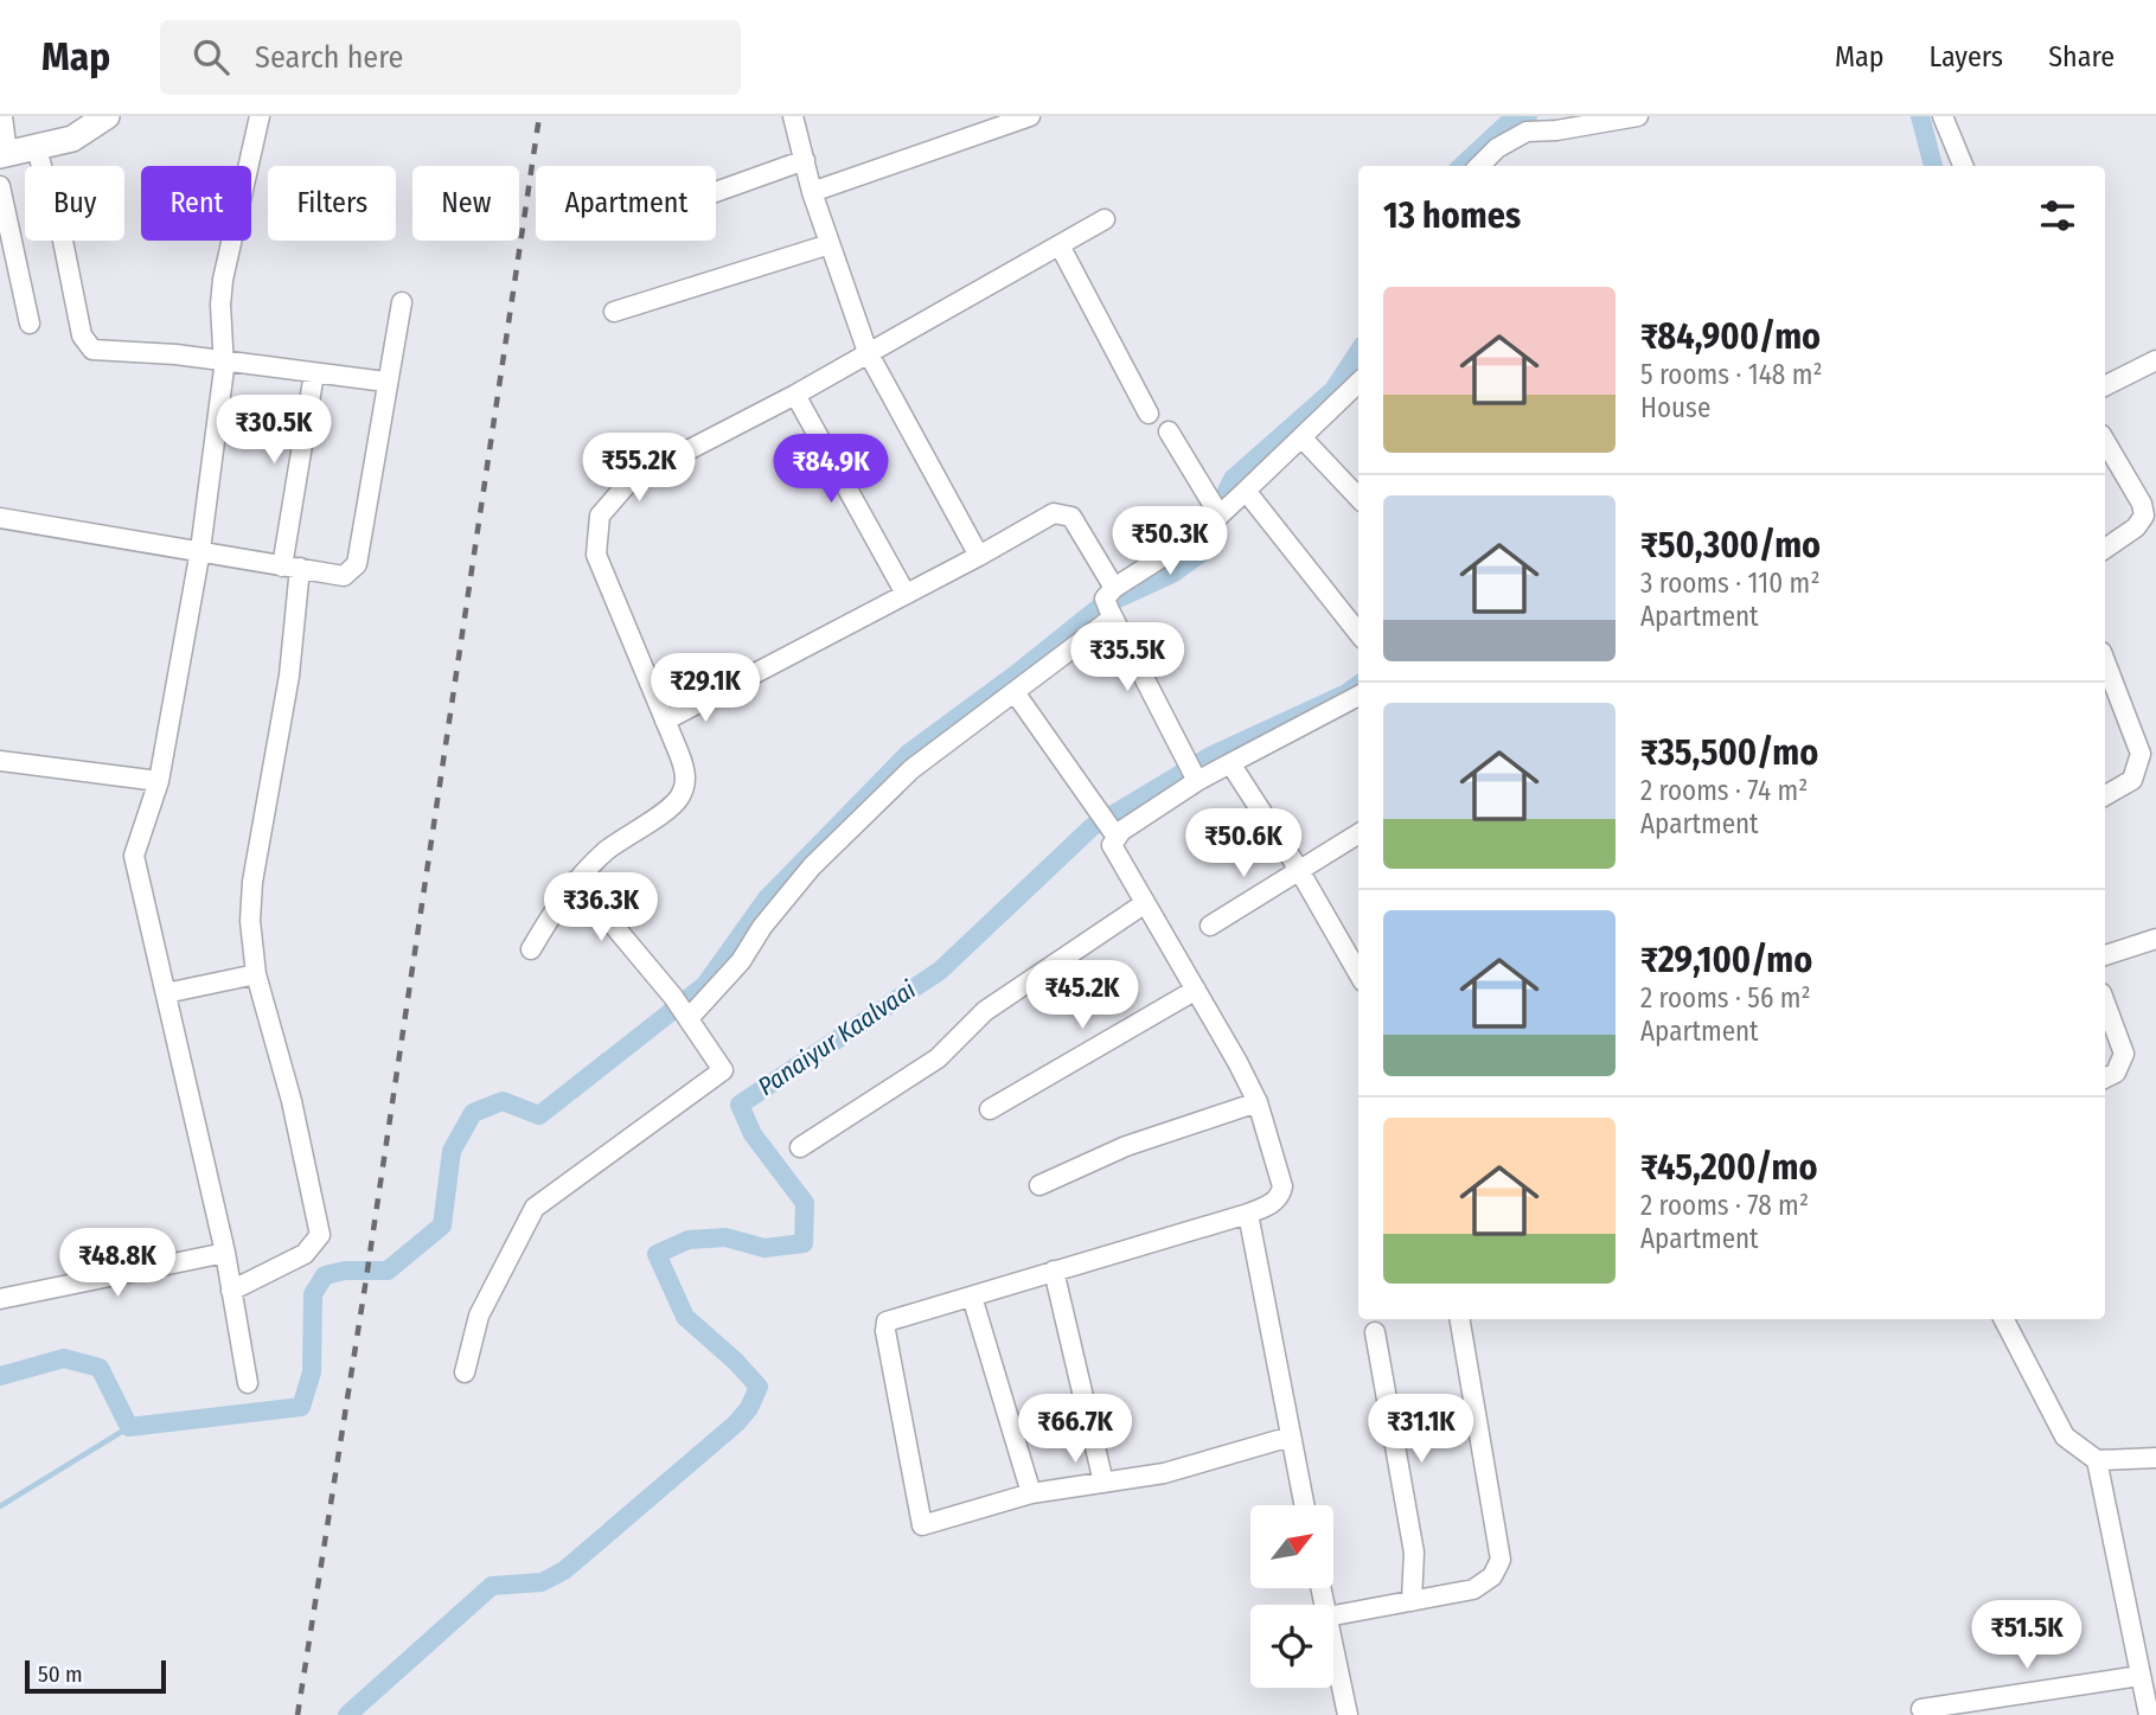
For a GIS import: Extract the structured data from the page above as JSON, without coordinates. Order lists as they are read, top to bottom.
{
  "water": ["Panaiyur Kaalvaai"],
  "scale_bar": "50 m",
  "north": "top right",
  "page": {
    "header": "Map",
    "search": "Search here",
    "nav": ["Map", "Layers", "Share"],
    "chip": [
      "Buy",
      "Rent",
      "Filters",
      "New",
      "Apartment"
    ],
    "heading": "13 homes",
    "list": [
      {
        "name": "₹84,900/mo",
        "note": "5 rooms · 148 m² · House"
      },
      {
        "name": "₹50,300/mo",
        "note": "3 rooms · 110 m² · Apartment"
      },
      {
        "name": "₹35,500/mo",
        "note": "2 rooms · 74 m² · Apartment"
      },
      {
        "name": "₹29,100/mo",
        "note": "2 rooms · 56 m² · Apartment"
      },
      {
        "name": "₹45,200/mo",
        "note": "2 rooms · 78 m² · Apartment"
      }
    ],
    "price": [
      "₹30.5K",
      "₹55.2K",
      "₹84.9K",
      "₹50.3K",
      "₹35.5K",
      "₹29.1K",
      "₹50.6K",
      "₹36.3K",
      "₹45.2K",
      "₹48.8K",
      "₹66.7K",
      "₹31.1K",
      "₹51.5K"
    ],
    "scale": "50 m"
  }
}
